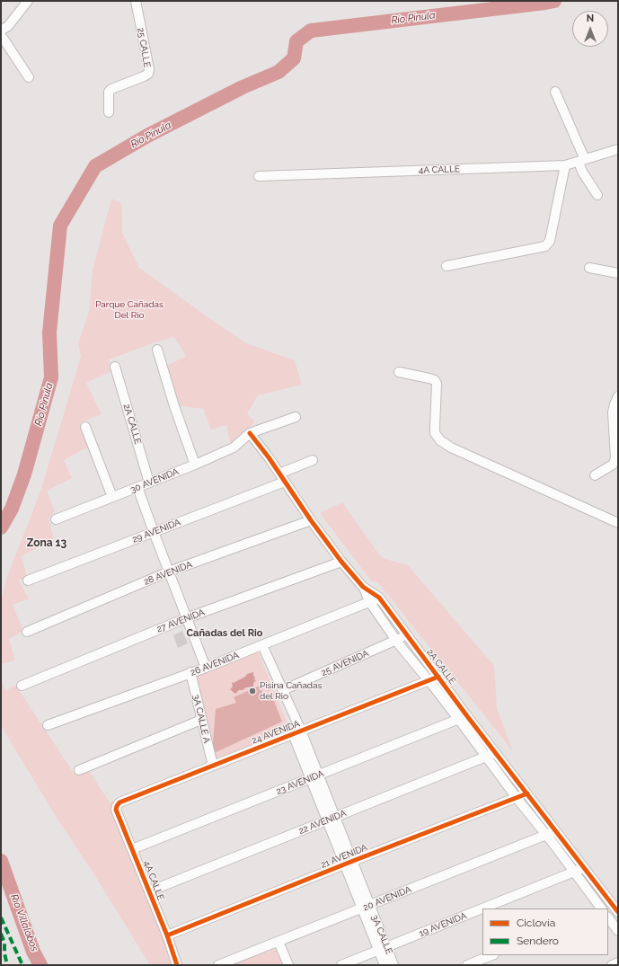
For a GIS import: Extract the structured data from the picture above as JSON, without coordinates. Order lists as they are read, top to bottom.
{
  "streets": {
    "street": [
      "25 CALLE",
      "4A CALLE",
      "2A CALLE",
      "30 AVENIDA",
      "29 AVENIDA",
      "28 AVENIDA",
      "27 AVENIDA",
      "25 AVENIDA",
      "26 AVENIDA",
      "3A CALLE A",
      "24 AVENIDA",
      "23 AVENIDA",
      "22 AVENIDA",
      "21 AVENIDA",
      "20 AVENIDA",
      "19 AVENIDA",
      "3A CALLE"
    ]
  },
  "crossings": [
    ["4A CALLE", "24 AVENIDA"],
    ["4A CALLE", "23 AVENIDA"],
    ["4A CALLE", "22 AVENIDA"],
    ["4A CALLE", "21 AVENIDA"],
    ["2A CALLE", "30 AVENIDA"],
    ["2A CALLE", "29 AVENIDA"],
    ["2A CALLE", "28 AVENIDA"],
    ["2A CALLE", "27 AVENIDA"],
    ["2A CALLE", "25 AVENIDA"],
    ["2A CALLE", "26 AVENIDA"],
    ["2A CALLE", "24 AVENIDA"],
    ["2A CALLE", "23 AVENIDA"],
    ["2A CALLE", "22 AVENIDA"],
    ["2A CALLE", "21 AVENIDA"],
    ["2A CALLE", "20 AVENIDA"],
    ["2A CALLE", "19 AVENIDA"],
    ["25 AVENIDA", "3A CALLE"],
    ["26 AVENIDA", "3A CALLE A"],
    ["26 AVENIDA", "3A CALLE"],
    ["3A CALLE A", "24 AVENIDA"],
    ["24 AVENIDA", "3A CALLE"],
    ["23 AVENIDA", "3A CALLE"],
    ["22 AVENIDA", "3A CALLE"],
    ["21 AVENIDA", "3A CALLE"],
    ["20 AVENIDA", "3A CALLE"],
    ["19 AVENIDA", "3A CALLE"]
  ],
  "districts": ["Zona 13", "Cañadas del Rio"],
  "water": ["Río Pinula", "Río Villalobos"],
  "parks": ["Parque Cañadas Del Rio"],
  "places": ["Pisina Cañadas del Rio"],
  "legend": ["Ciclovía", "Sendero"],
  "north": "top"
}
